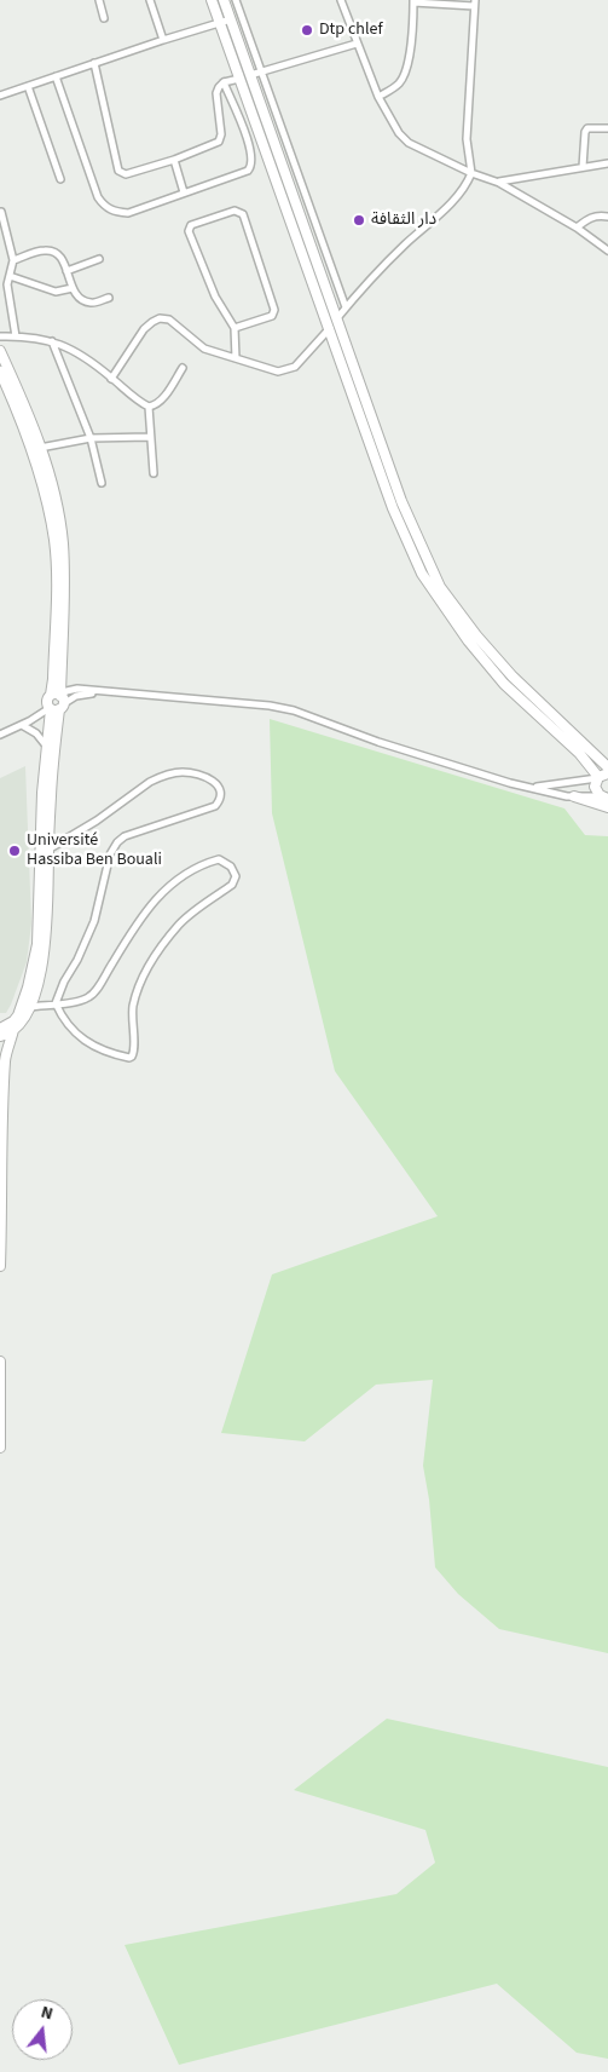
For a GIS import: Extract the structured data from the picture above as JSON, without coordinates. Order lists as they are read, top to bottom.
{
  "places": ["Dtp chlef", "دار الثقافة", "Université Hassiba Ben Bouali"],
  "north": "top"
}
